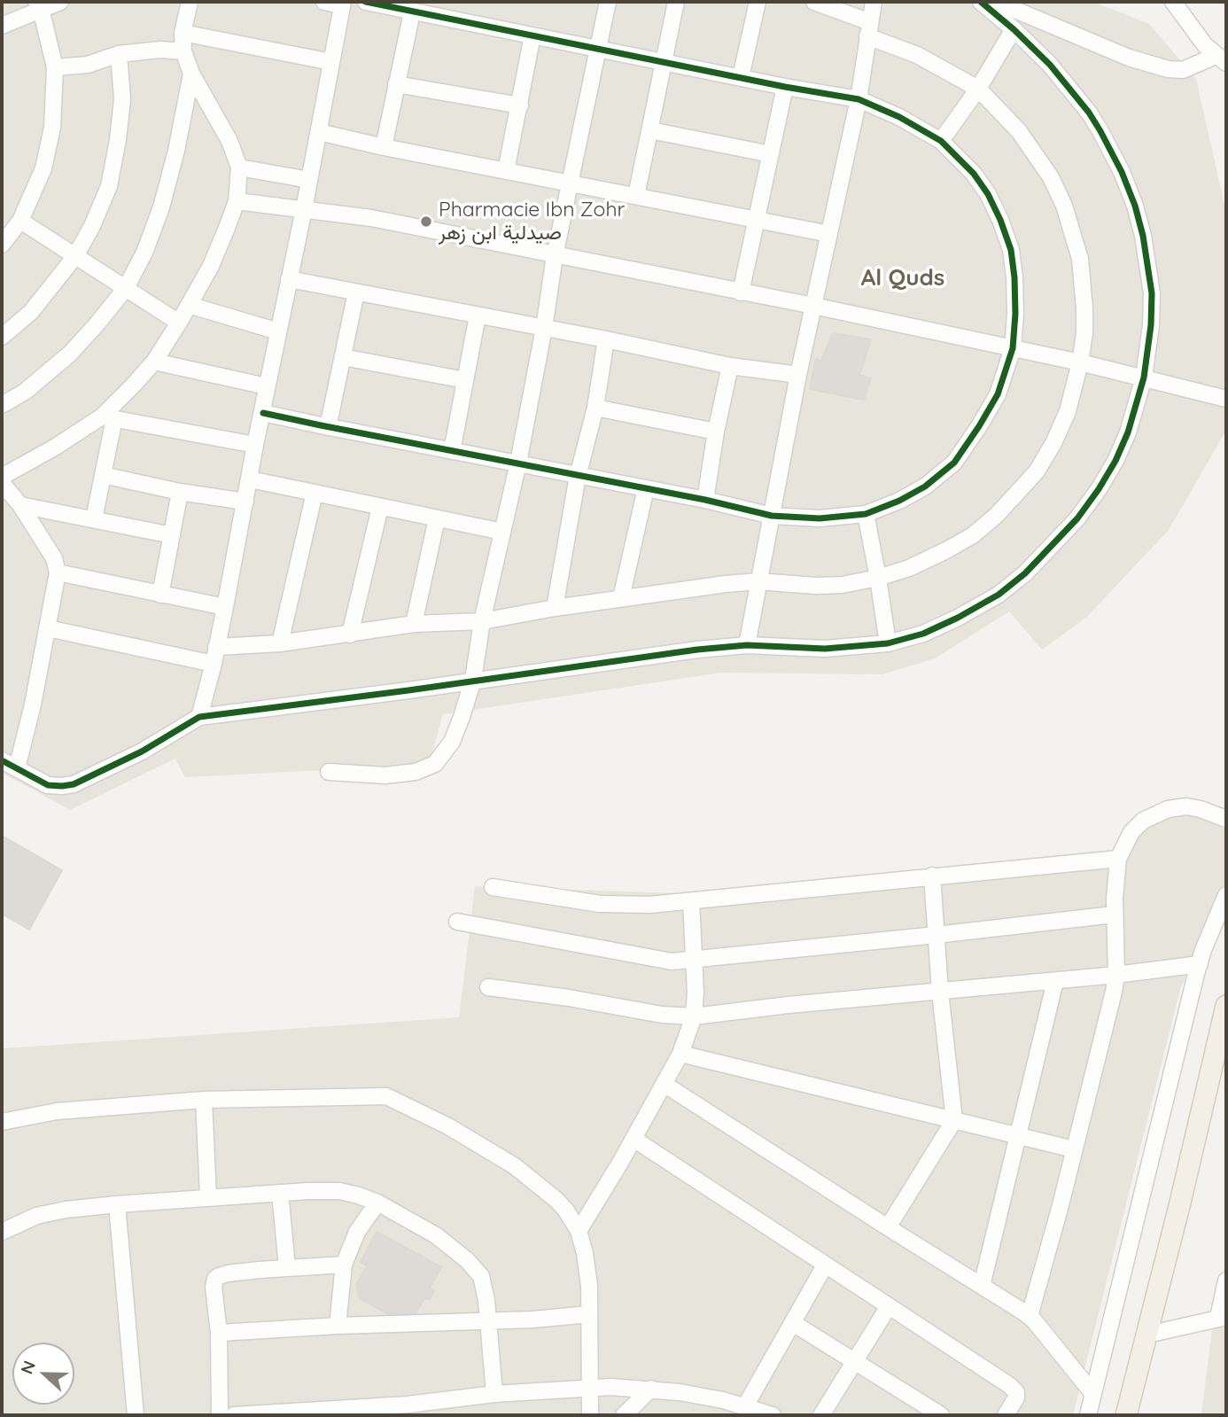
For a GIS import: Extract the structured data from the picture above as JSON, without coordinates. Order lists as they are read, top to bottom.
{
  "districts": ["Al Quds"],
  "places": ["Pharmacie Ibn Zohr صيدلية ابن زهر"],
  "north": "left"
}
